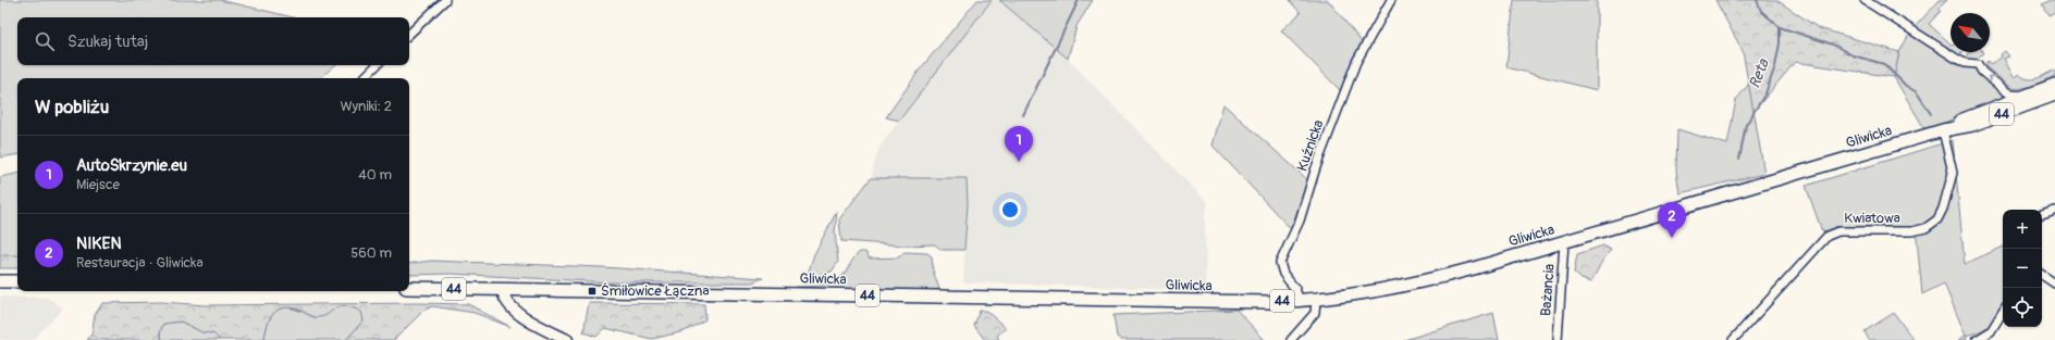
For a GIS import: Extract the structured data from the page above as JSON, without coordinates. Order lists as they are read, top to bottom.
{
  "streets": {
    "main road": ["44", "Gliwicka"],
    "street": ["Kuźnicka", "Kwiatowa", "Bażancia"]
  },
  "crossings": [
    ["Gliwicka", "Kuźnicka"],
    ["Gliwicka", "Kwiatowa"],
    ["Gliwicka", "Bażancia"]
  ],
  "water": ["Reta"],
  "places": {
    "transit": ["Śmiłowice Łączna"]
  },
  "north": "top left",
  "page": {
    "search": "Szukaj tutaj",
    "heading": ["W pobliżu", "Wyniki: 2"],
    "pins": ["1", "2"],
    "list": [
      {
        "mark": "1",
        "name": "AutoSkrzynie.eu",
        "note": "Miejsce",
        "value": "40 m"
      },
      {
        "mark": "2",
        "name": "NIKEN",
        "note": "Restauracja · Gliwicka",
        "value": "560 m"
      }
    ],
    "map_buttons": ["+", "−"]
  }
}
